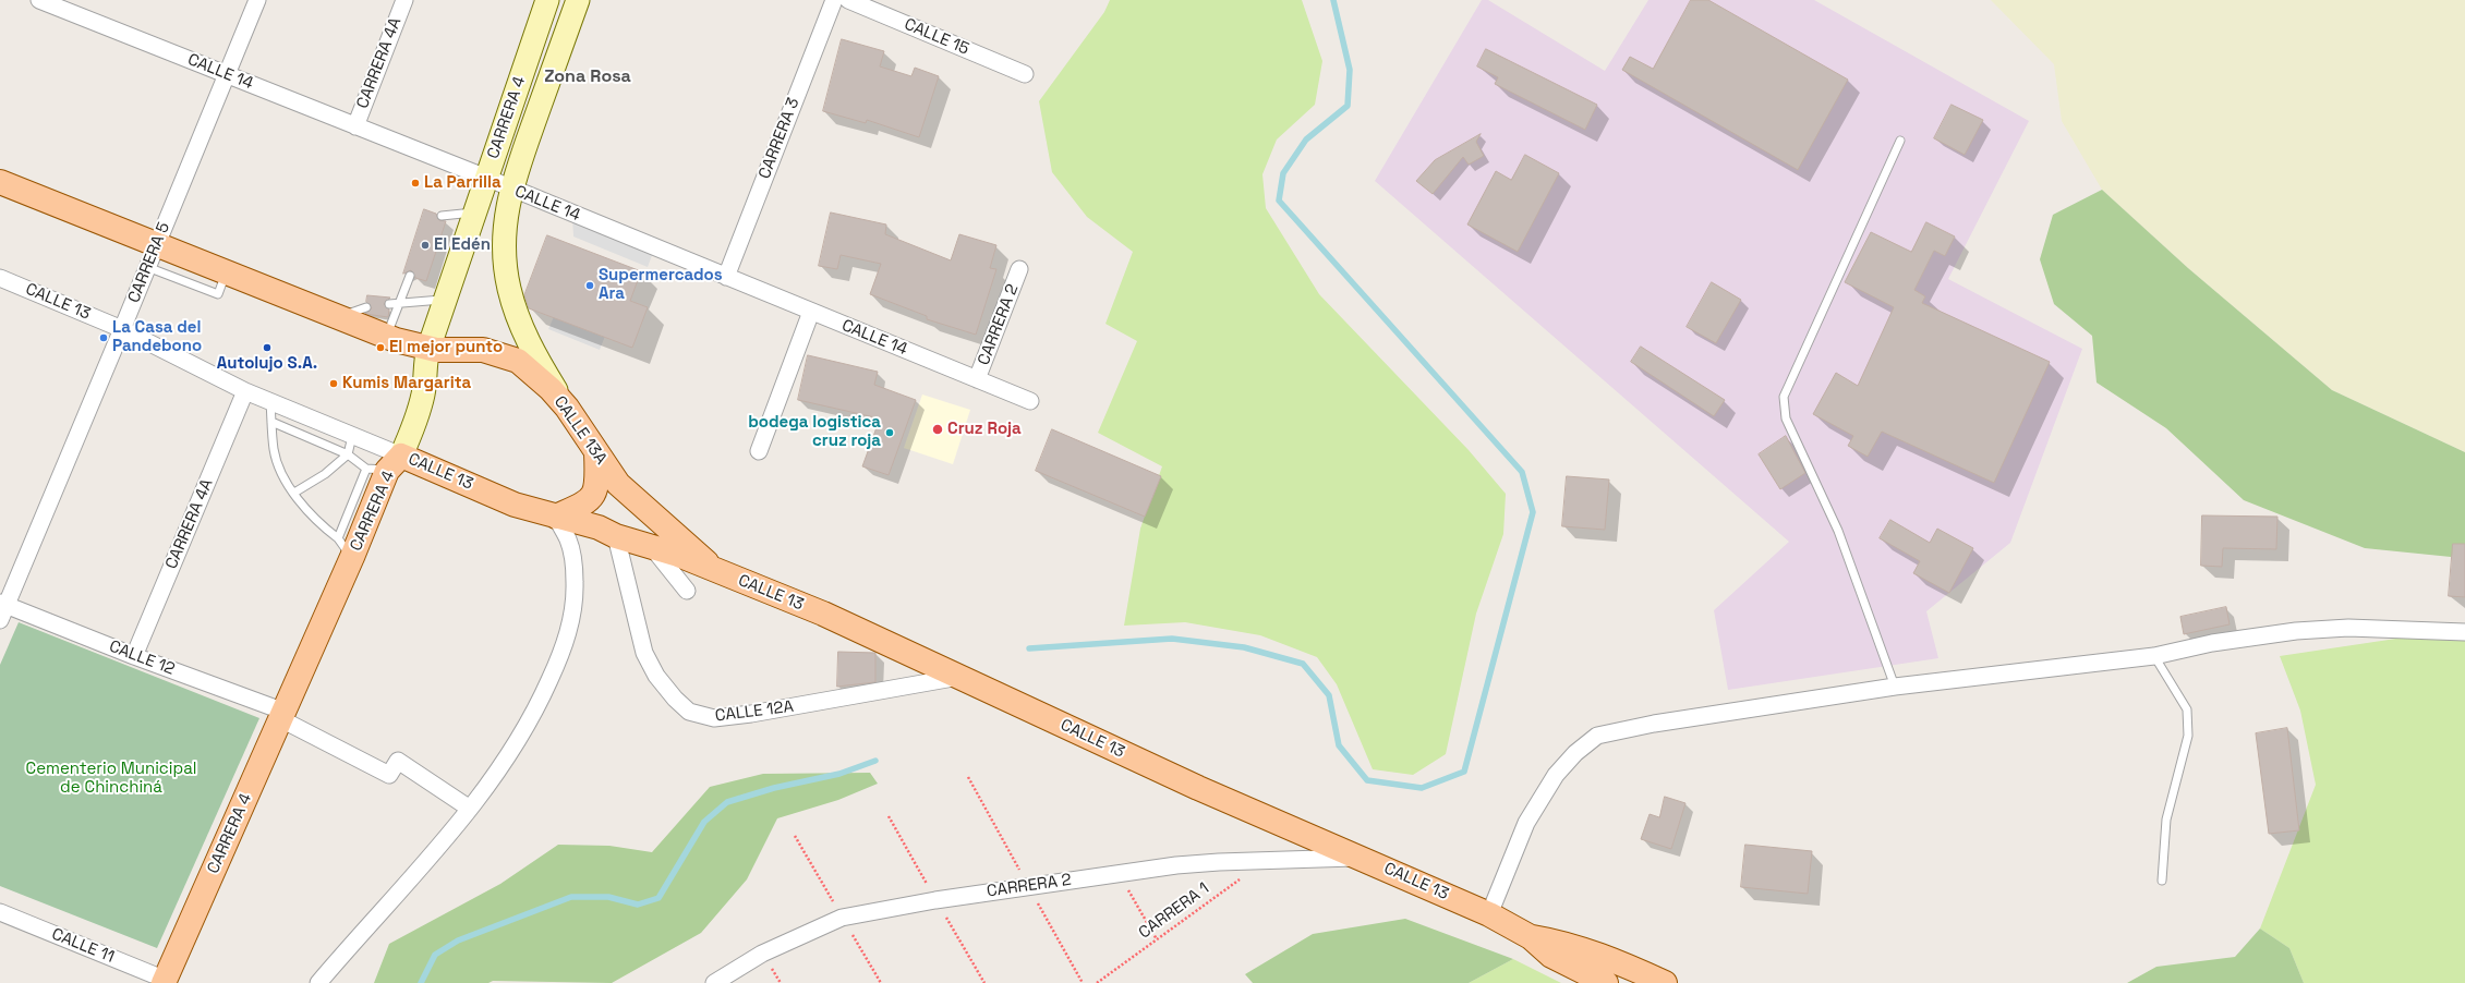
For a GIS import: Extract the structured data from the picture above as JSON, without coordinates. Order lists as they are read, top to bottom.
{
  "streets": {
    "main road": ["CARRERA 4", "CALLE 13", "CALLE 13A"],
    "street": [
      "CALLE 15",
      "CARRERA 4A",
      "CALLE 14",
      "CARRERA 3",
      "CARRERA 5",
      "CARRERA 2",
      "CALLE 12",
      "CALLE 12A",
      "CALLE 11"
    ],
    "path": ["CARRERA 1"]
  },
  "crossings": [
    ["CARRERA 4A", "CALLE 14"],
    ["CARRERA 4A", "CALLE 13"],
    ["CARRERA 4A", "CALLE 12"],
    ["CALLE 14", "CARRERA 4"],
    ["CALLE 14", "CARRERA 3"],
    ["CALLE 14", "CARRERA 5"],
    ["CALLE 14", "CARRERA 2"],
    ["CARRERA 4", "CALLE 13"],
    ["CARRERA 4", "CALLE 13A"],
    ["CARRERA 4", "CALLE 12"],
    ["CARRERA 4", "CALLE 11"],
    ["CARRERA 5", "CALLE 13"],
    ["CARRERA 5", "CALLE 13A"],
    ["CARRERA 5", "CALLE 12"],
    ["CALLE 13", "CARRERA 2"],
    ["CALLE 13", "CALLE 13A"],
    ["CALLE 13", "CALLE 12A"],
    ["CARRERA 2", "CARRERA 1"]
  ],
  "districts": ["Zona Rosa"],
  "parks": ["Cementerio Municipal de Chinchiná"],
  "places": [
    "La Parrilla",
    "El Edén",
    "Supermercados Ara",
    "La Casa del Pandebono",
    "Autolujo S.A.",
    "El mejor punto",
    "Kumis Margarita",
    "Cruz Roja",
    "bodega logistica cruz roja"
  ]
}
